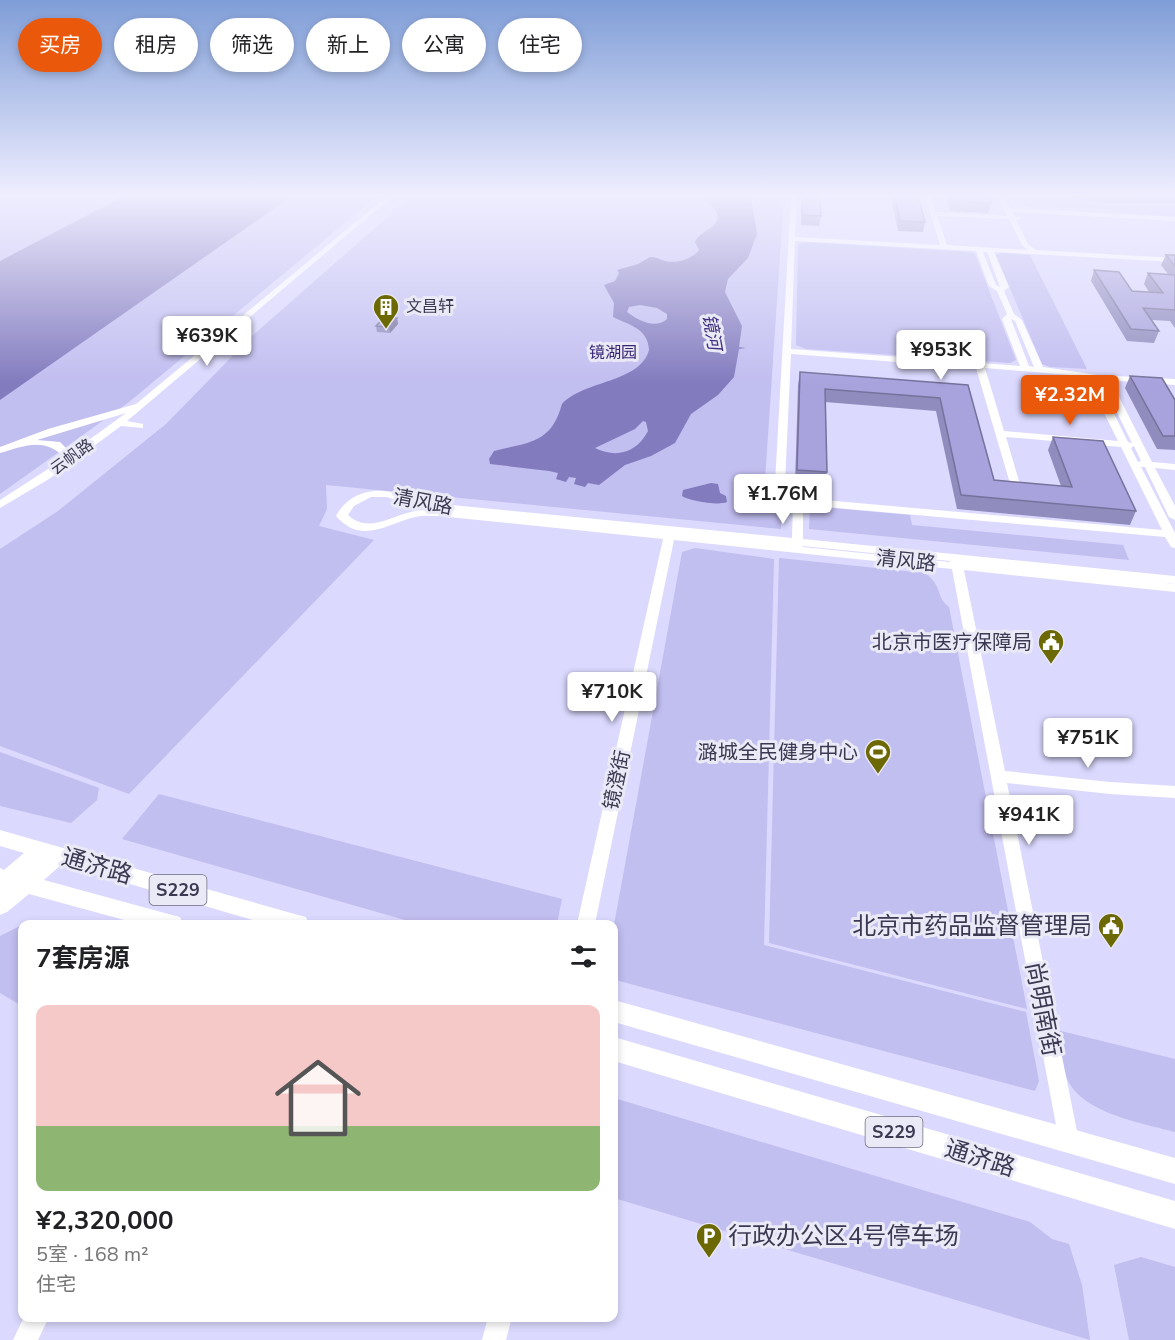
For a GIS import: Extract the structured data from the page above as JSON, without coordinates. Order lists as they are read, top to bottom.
{
  "streets": {
    "main road": ["通济路", "S229"],
    "street": [
      "云帆路",
      "清风路",
      "镜澄街",
      "尚明南街"
    ]
  },
  "crossings": [
    ["清风路", "镜澄街"],
    ["清风路", "尚明南街"],
    ["通济路", "尚明南街"]
  ],
  "water": ["镜河"],
  "parks": ["镜湖园"],
  "places": {
    "building": ["文昌轩"],
    "public building": ["北京市医疗保障局", "北京市药品监督管理局"],
    "sports": ["潞城全民健身中心"],
    "parking": ["行政办公区4号停车场"]
  },
  "page": {
    "chip": [
      "买房",
      "租房",
      "筛选",
      "新上",
      "公寓",
      "住宅"
    ],
    "price": [
      "¥639K",
      "¥953K",
      "¥2.32M",
      "¥1.76M",
      "¥710K",
      "¥751K",
      "¥941K"
    ],
    "heading": "7套房源",
    "list": [
      {
        "name": "¥2,320,000",
        "note": "5室 · 168 m² · 住宅"
      }
    ]
  }
}
